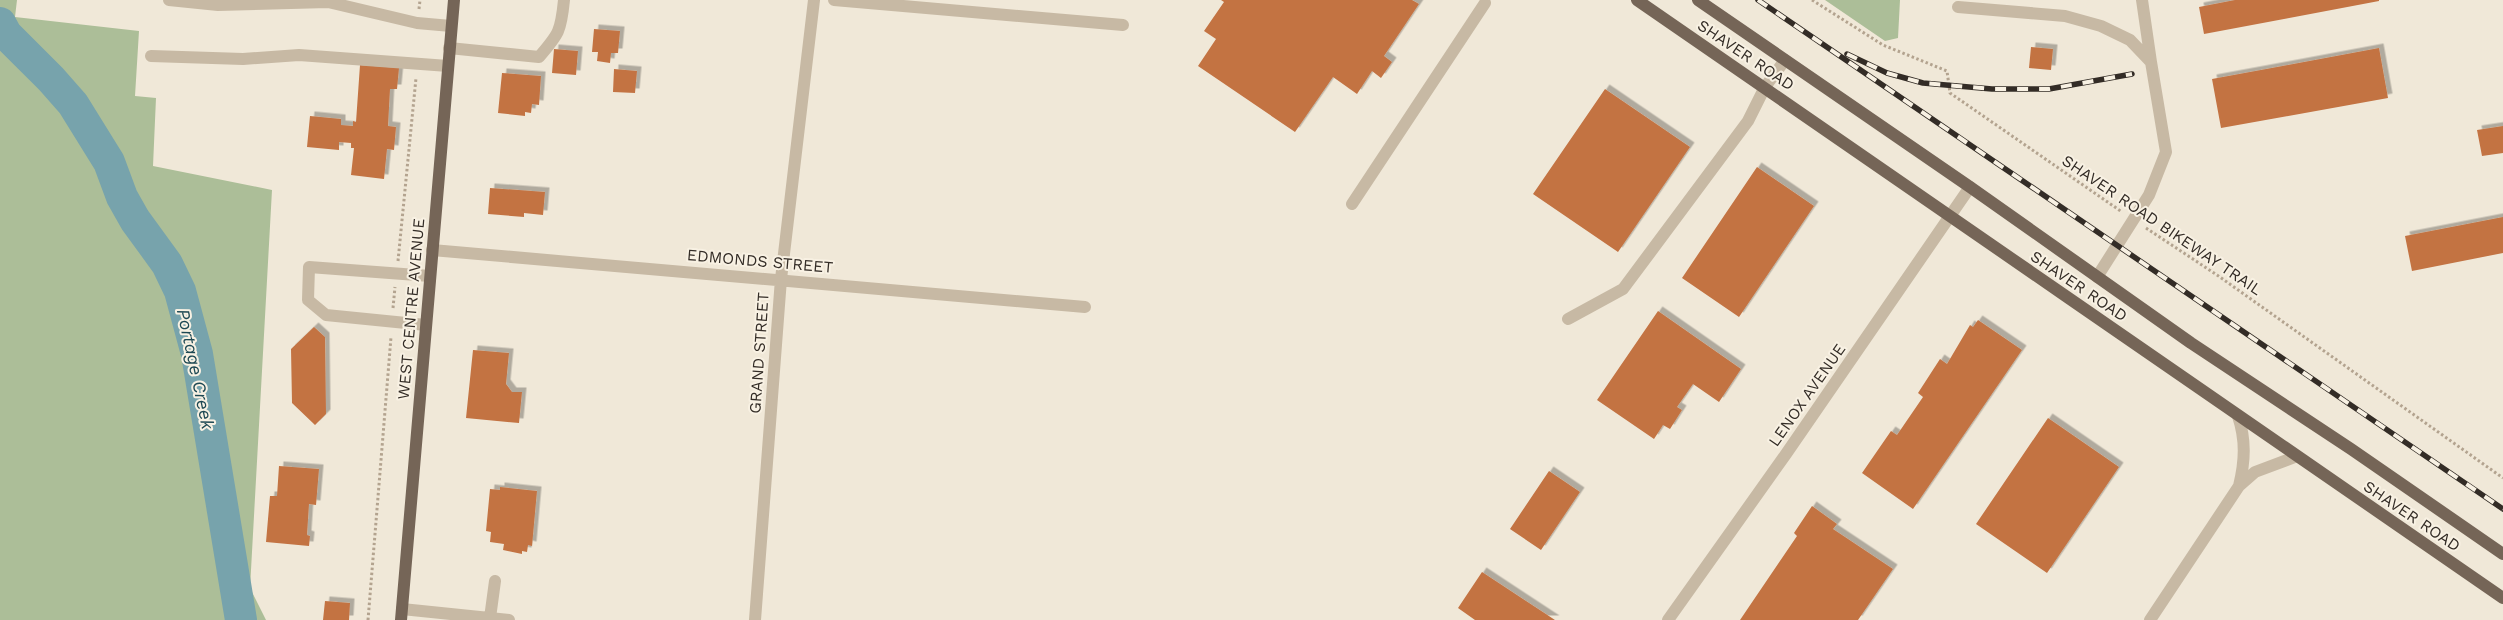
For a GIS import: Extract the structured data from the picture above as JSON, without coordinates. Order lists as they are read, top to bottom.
{
  "streets": {
    "main road": ["SHAVER ROAD", "WEST CENTRE AVENUE"],
    "street": ["EDMONDS STREET", "GRAND STREET", "LENOX AVENUE"],
    "path": ["SHAVER ROAD BIKEWAY TRAIL"]
  },
  "crossings": [
    ["SHAVER ROAD", "LENOX AVENUE"],
    ["EDMONDS STREET", "WEST CENTRE AVENUE"],
    ["EDMONDS STREET", "GRAND STREET"]
  ],
  "water": ["Portage Creek"]
}
